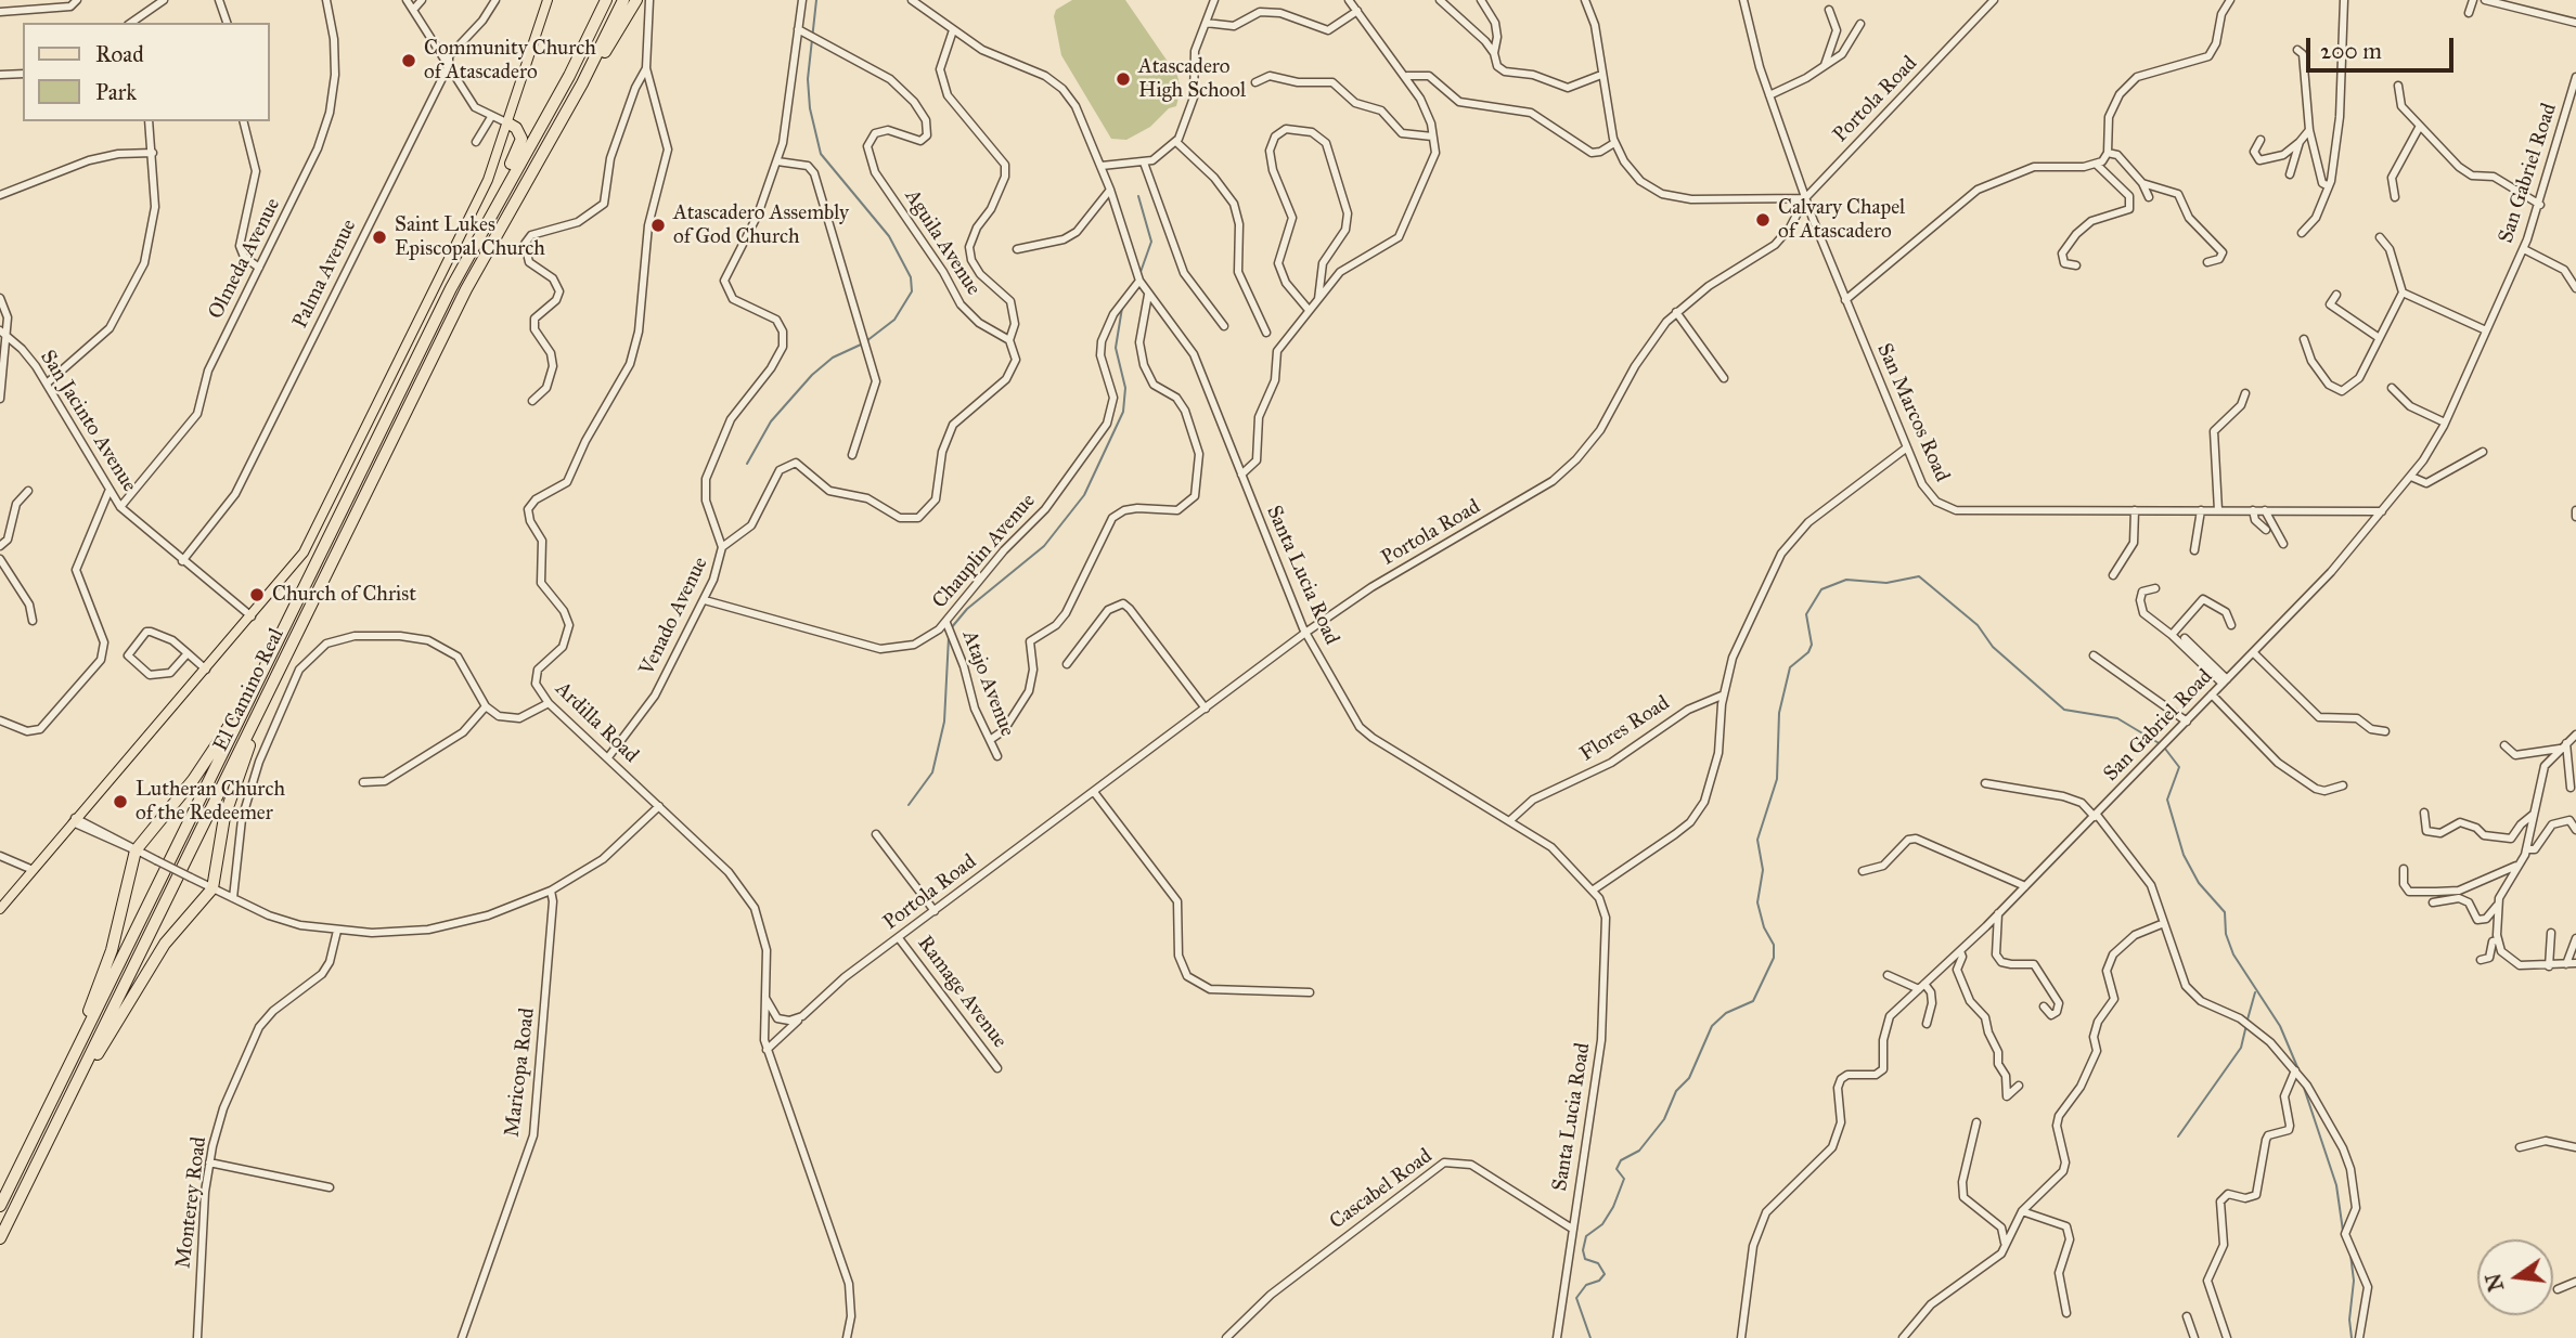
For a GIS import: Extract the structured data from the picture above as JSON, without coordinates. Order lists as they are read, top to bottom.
{
  "streets": {
    "highway": ["El Camino Real"],
    "street": [
      "Portola Road",
      "San Gabriel Road",
      "Aguila Avenue",
      "Olmeda Avenue",
      "Palma Avenue",
      "San Marcos Road",
      "San Jacinto Avenue",
      "Chauplin Avenue",
      "Santa Lucia Road",
      "Venado Avenue",
      "Atajo Avenue",
      "Ardilla Road",
      "Flores Road",
      "Ramage Avenue",
      "Maricopa Road",
      "Cascabel Road",
      "Monterey Road"
    ]
  },
  "crossings": [
    ["Portola Road", "San Marcos Road"],
    ["Portola Road", "Santa Lucia Road"],
    ["Portola Road", "Ardilla Road"],
    ["Portola Road", "Ramage Avenue"],
    ["San Gabriel Road", "San Marcos Road"],
    ["Aguila Avenue", "Venado Avenue"],
    ["Olmeda Avenue", "San Jacinto Avenue"],
    ["Palma Avenue", "San Jacinto Avenue"],
    ["San Jacinto Avenue", "El Camino Real"],
    ["Chauplin Avenue", "Santa Lucia Road"],
    ["Chauplin Avenue", "Venado Avenue"],
    ["Chauplin Avenue", "Atajo Avenue"],
    ["Santa Lucia Road", "Flores Road"],
    ["Santa Lucia Road", "Cascabel Road"],
    ["Venado Avenue", "Ardilla Road"]
  ],
  "places": [
    "Community Church of Atascadero",
    "Atascadero High School",
    "Calvary Chapel of Atascadero",
    "Atascadero Assembly of God Church",
    "Saint Lukes Episcopal Church",
    "Church of Christ",
    "Lutheran Church of the Redeemer"
  ],
  "legend": ["Road", "Park"],
  "scale_bar": "200 m",
  "north": "left"
}
